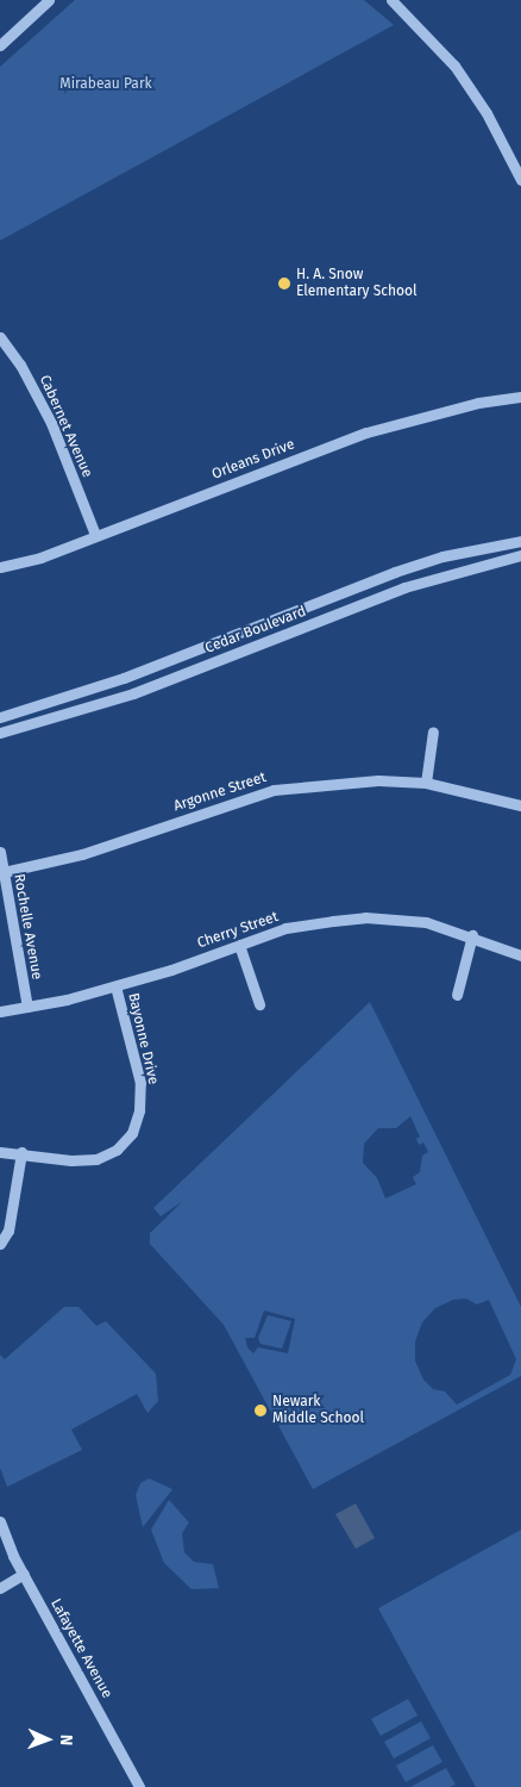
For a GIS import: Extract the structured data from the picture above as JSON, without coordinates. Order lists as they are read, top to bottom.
{
  "streets": {
    "street": [
      "Cabernet Avenue",
      "Orleans Drive",
      "Cedar Boulevard",
      "Argonne Street",
      "Rochelle Avenue",
      "Cherry Street",
      "Bayonne Drive",
      "Lafayette Avenue"
    ]
  },
  "crossings": [
    ["Cabernet Avenue", "Orleans Drive"],
    ["Argonne Street", "Rochelle Avenue"],
    ["Rochelle Avenue", "Cherry Street"],
    ["Cherry Street", "Bayonne Drive"]
  ],
  "parks": ["Mirabeau Park"],
  "places": ["H. A. Snow Elementary School", "Newark Middle School"],
  "north": "right"
}
